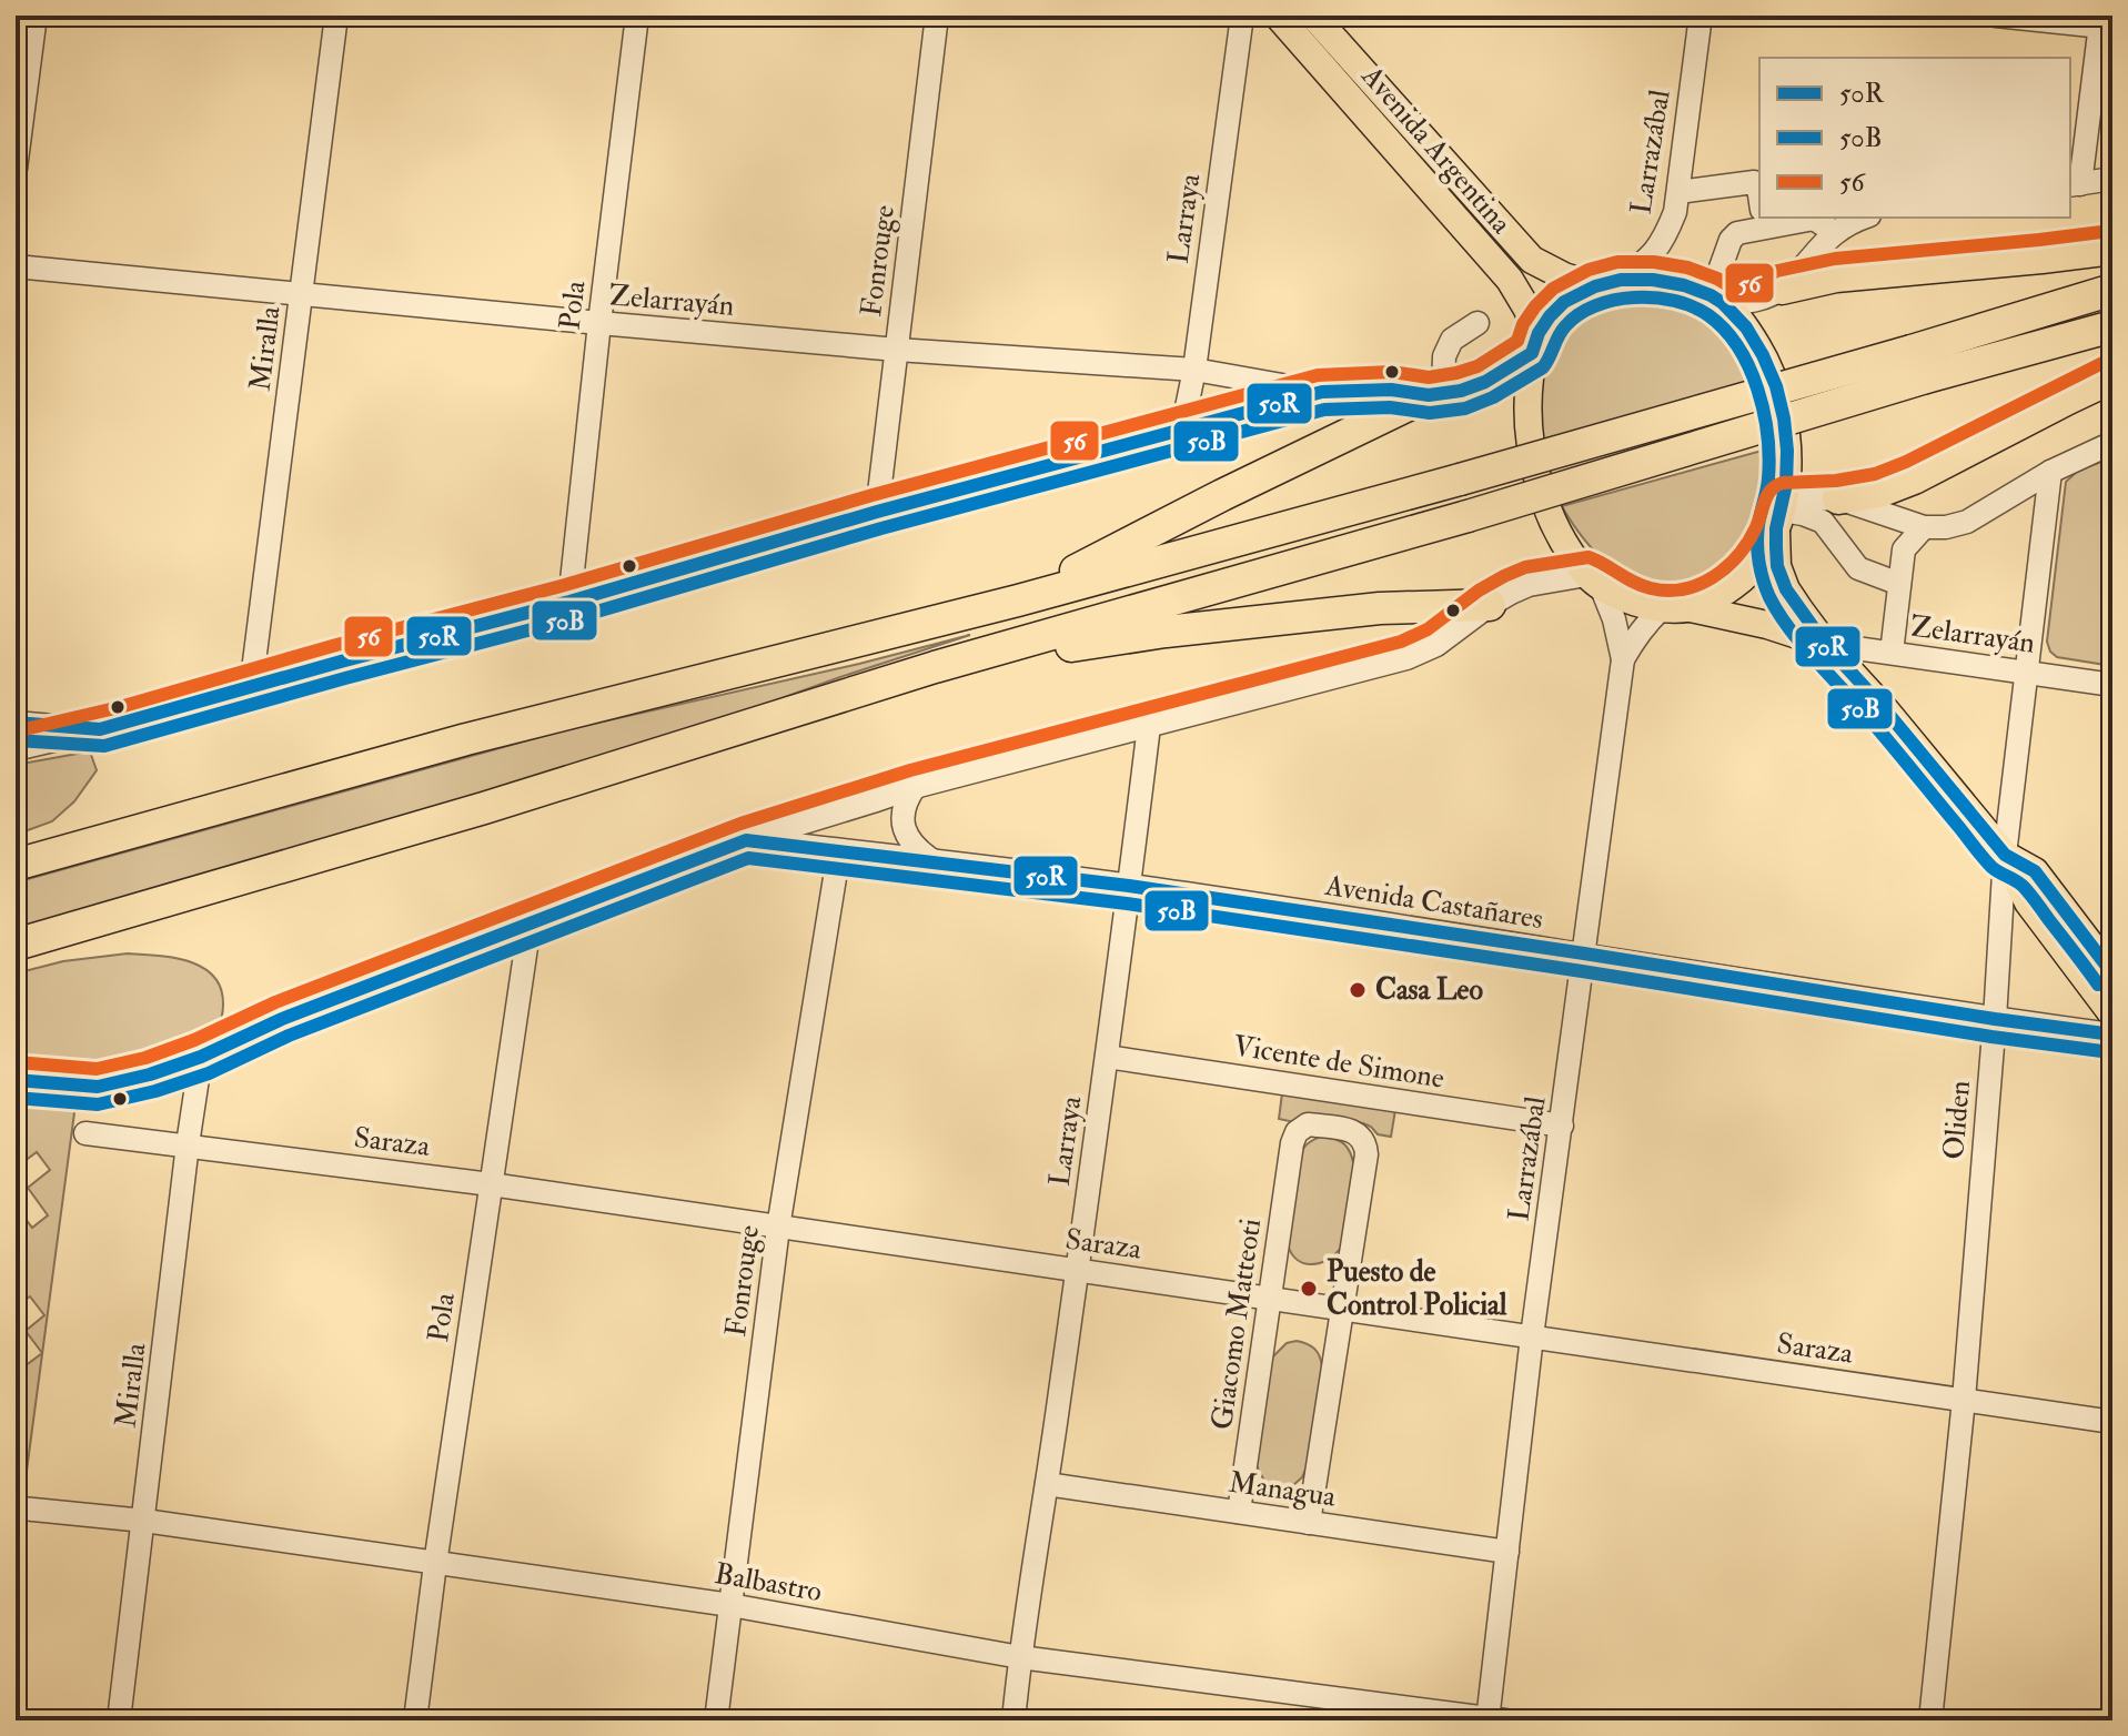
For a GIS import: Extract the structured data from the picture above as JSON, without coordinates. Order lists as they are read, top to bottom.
{
  "streets": {
    "main road": ["Avenida Argentina"],
    "street": [
      "Larrazábal",
      "Larraya",
      "Fonrouge",
      "Zelarrayán",
      "Pola",
      "Miralla",
      "Avenida Castañares",
      "Vicente de Simone",
      "Oliden",
      "Saraza",
      "Giacomo Matteoti",
      "Managua",
      "Balbastro"
    ]
  },
  "crossings": [
    ["Avenida Argentina", "Larrazábal"],
    ["Larrazábal", "Avenida Castañares"],
    ["Larrazábal", "Vicente de Simone"],
    ["Larrazábal", "Saraza"],
    ["Larrazábal", "Managua"],
    ["Larrazábal", "Balbastro"],
    ["Larraya", "Zelarrayán"],
    ["Larraya", "Avenida Castañares"],
    ["Larraya", "Vicente de Simone"],
    ["Larraya", "Saraza"],
    ["Larraya", "Managua"],
    ["Larraya", "Balbastro"],
    ["Fonrouge", "Zelarrayán"],
    ["Fonrouge", "Avenida Castañares"],
    ["Fonrouge", "Saraza"],
    ["Fonrouge", "Balbastro"],
    ["Zelarrayán", "Pola"],
    ["Zelarrayán", "Miralla"],
    ["Zelarrayán", "Oliden"],
    ["Pola", "Saraza"],
    ["Pola", "Balbastro"],
    ["Miralla", "Saraza"],
    ["Miralla", "Balbastro"],
    ["Avenida Castañares", "Oliden"],
    ["Oliden", "Saraza"],
    ["Saraza", "Giacomo Matteoti"],
    ["Giacomo Matteoti", "Managua"]
  ],
  "places": ["Casa Leo", "Puesto de Control Policial"],
  "lines": ["transit line 56", "transit line 50R", "transit line 50B"],
  "legend": ["50R", "50B", "56"]
}
